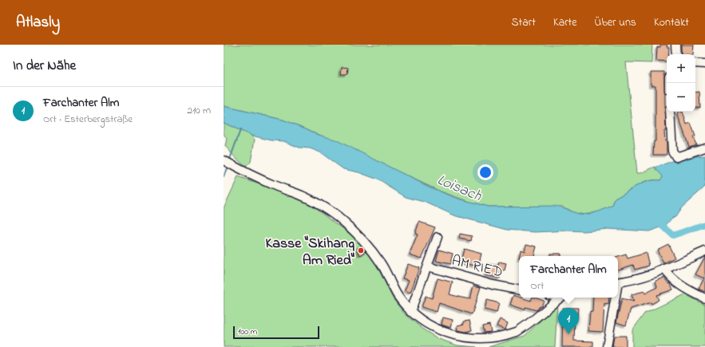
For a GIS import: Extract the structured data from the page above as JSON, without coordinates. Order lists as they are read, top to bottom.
{
  "streets": {
    "street": ["AM RIED"]
  },
  "water": ["Loisach"],
  "places": ["Kasse \"Skihang Am Ried\""],
  "scale_bar": "100 m",
  "page": {
    "header": "Atlasly",
    "nav": [
      "Start",
      "Karte",
      "Über uns",
      "Kontakt"
    ],
    "heading": "In der Nähe",
    "map_buttons": ["+", "−"],
    "list": [
      {
        "mark": "1",
        "name": "Farchanter Alm",
        "note": "Ort · Esterbergstraße",
        "value": "210 m"
      }
    ],
    "popup": ["Farchanter Alm", "Ort"],
    "pins": "1",
    "scale": "100 m"
  }
}
